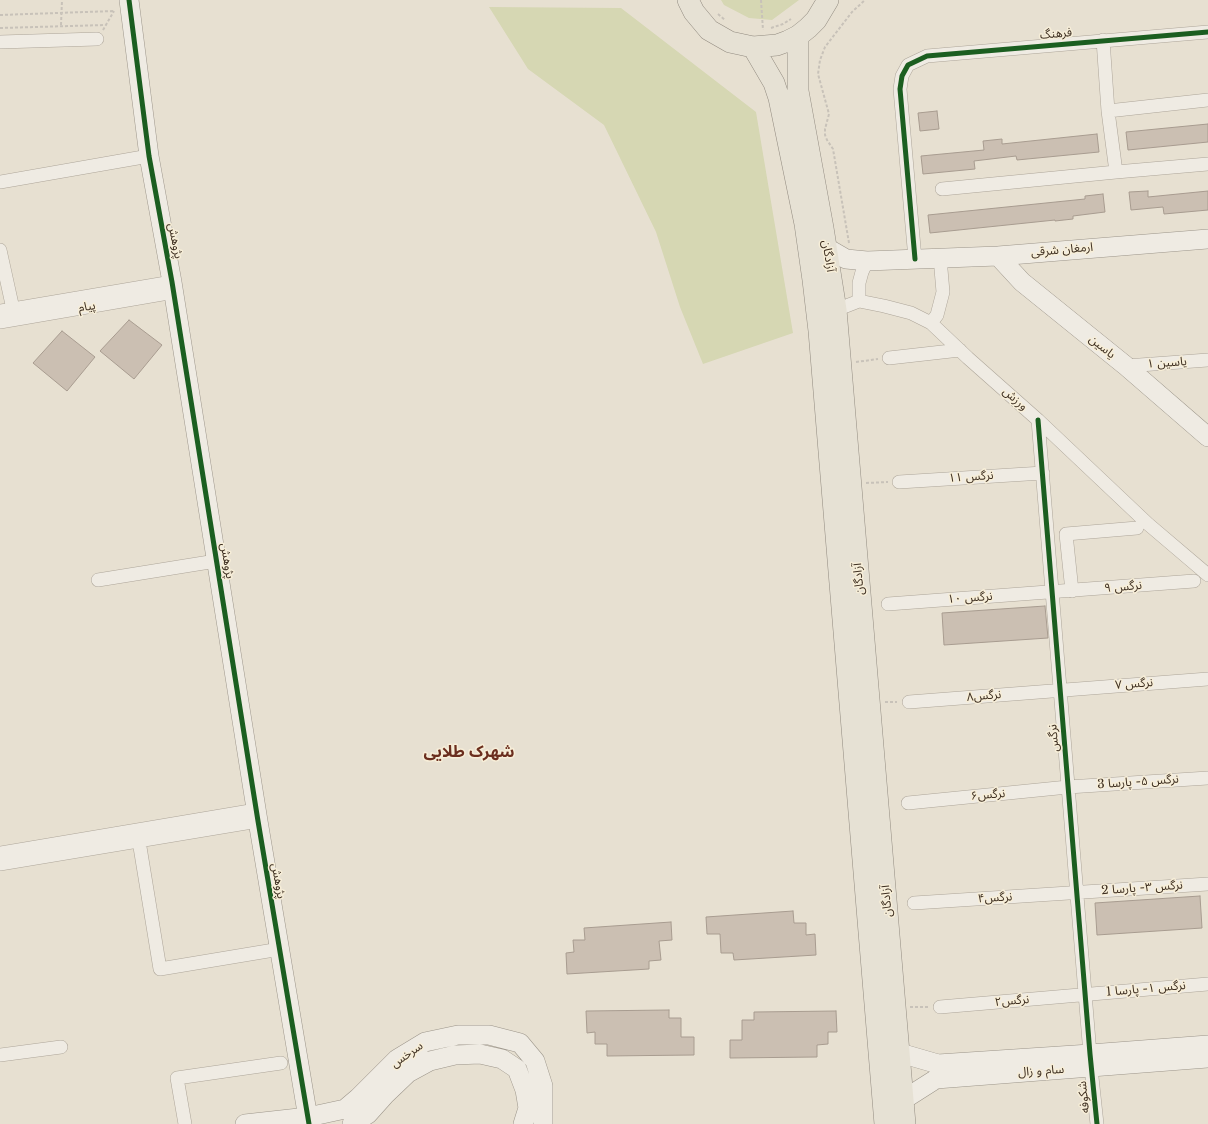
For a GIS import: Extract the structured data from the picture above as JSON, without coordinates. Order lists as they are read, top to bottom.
{
  "streets": {
    "main road": ["آزادگان"],
    "street": [
      "فرهنگ",
      "پژوهش",
      "ارمغان شرقی",
      "پیام",
      "یاسین",
      "یاسین ۱",
      "ورزش",
      "نرگس ۱۱",
      "نرگس ۹",
      "نرگس ۱۰",
      "نرگس ۷",
      "نرگس۸",
      "نرگس",
      "نرگس ۵- پارسا 3",
      "نرگس۶",
      "نرگس ۳- پارسا 2",
      "نرگس۴",
      "نرگس ۱- پارسا 1",
      "نرگس۲",
      "سرخس",
      "سام و زال",
      "شکوفه"
    ]
  },
  "crossings": [
    ["فرهنگ", "ارمغان شرقی"],
    ["پژوهش", "پیام"],
    ["پژوهش", "سرخس"],
    ["ارمغان شرقی", "یاسین"],
    ["آزادگان", "ورزش"],
    ["آزادگان", "سام و زال"],
    ["یاسین", "یاسین ۱"],
    ["ورزش", "نرگس"],
    ["نرگس ۱۱", "نرگس"],
    ["نرگس ۹", "نرگس ۱۰"],
    ["نرگس ۹", "نرگس"],
    ["نرگس ۱۰", "نرگس"],
    ["نرگس ۷", "نرگس۸"],
    ["نرگس ۷", "نرگس"],
    ["نرگس۸", "نرگس"],
    ["نرگس", "نرگس ۵- پارسا 3"],
    ["نرگس", "نرگس۶"],
    ["نرگس", "نرگس ۳- پارسا 2"],
    ["نرگس", "نرگس۴"],
    ["نرگس", "نرگس ۱- پارسا 1"],
    ["نرگس", "نرگس۲"],
    ["نرگس", "سام و زال"],
    ["نرگس", "شکوفه"],
    ["نرگس ۵- پارسا 3", "نرگس۶"],
    ["نرگس ۳- پارسا 2", "نرگس۴"],
    ["نرگس ۱- پارسا 1", "نرگس۲"],
    ["سام و زال", "شکوفه"]
  ],
  "districts": ["شهرک طلایی"]
}
